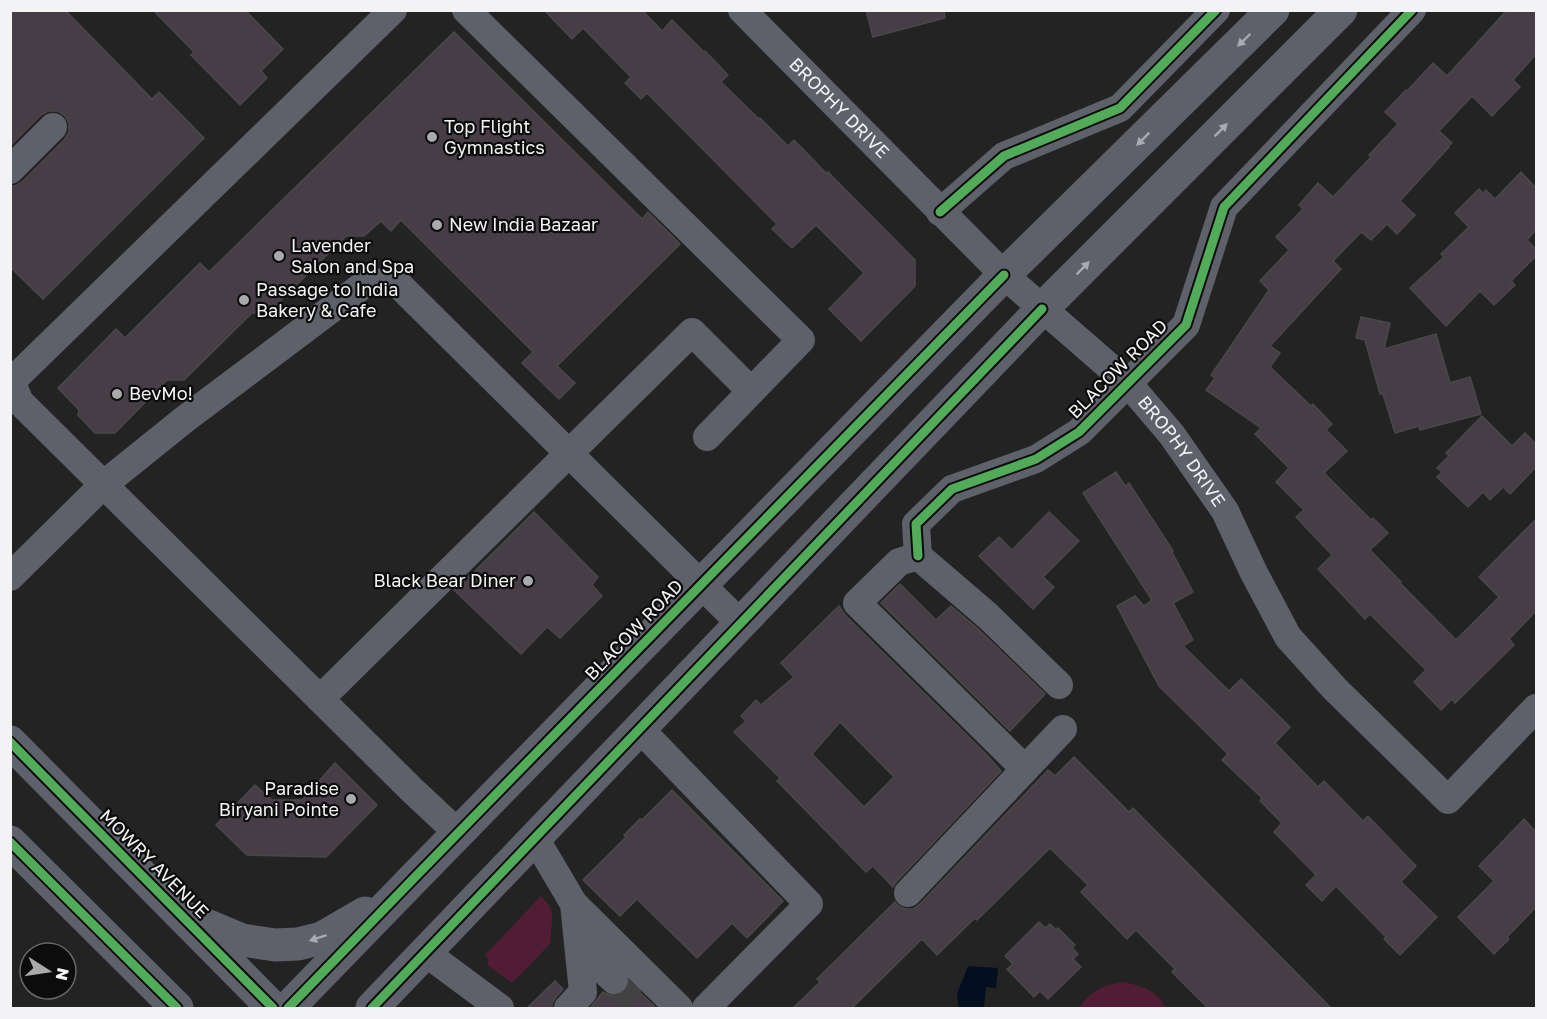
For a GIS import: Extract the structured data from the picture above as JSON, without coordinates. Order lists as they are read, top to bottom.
{
  "streets": {
    "main road": ["BLACOW ROAD", "MOWRY AVENUE"],
    "street": ["BROPHY DRIVE"]
  },
  "crossings": [
    ["BROPHY DRIVE", "BLACOW ROAD"]
  ],
  "places": [
    "Top Flight Gymnastics",
    "New India Bazaar",
    "Lavender Salon and Spa",
    "Passage to India Bakery & Cafe",
    "BevMo!",
    "Black Bear Diner",
    "Paradise Biryani Pointe"
  ],
  "north": "right"
}
